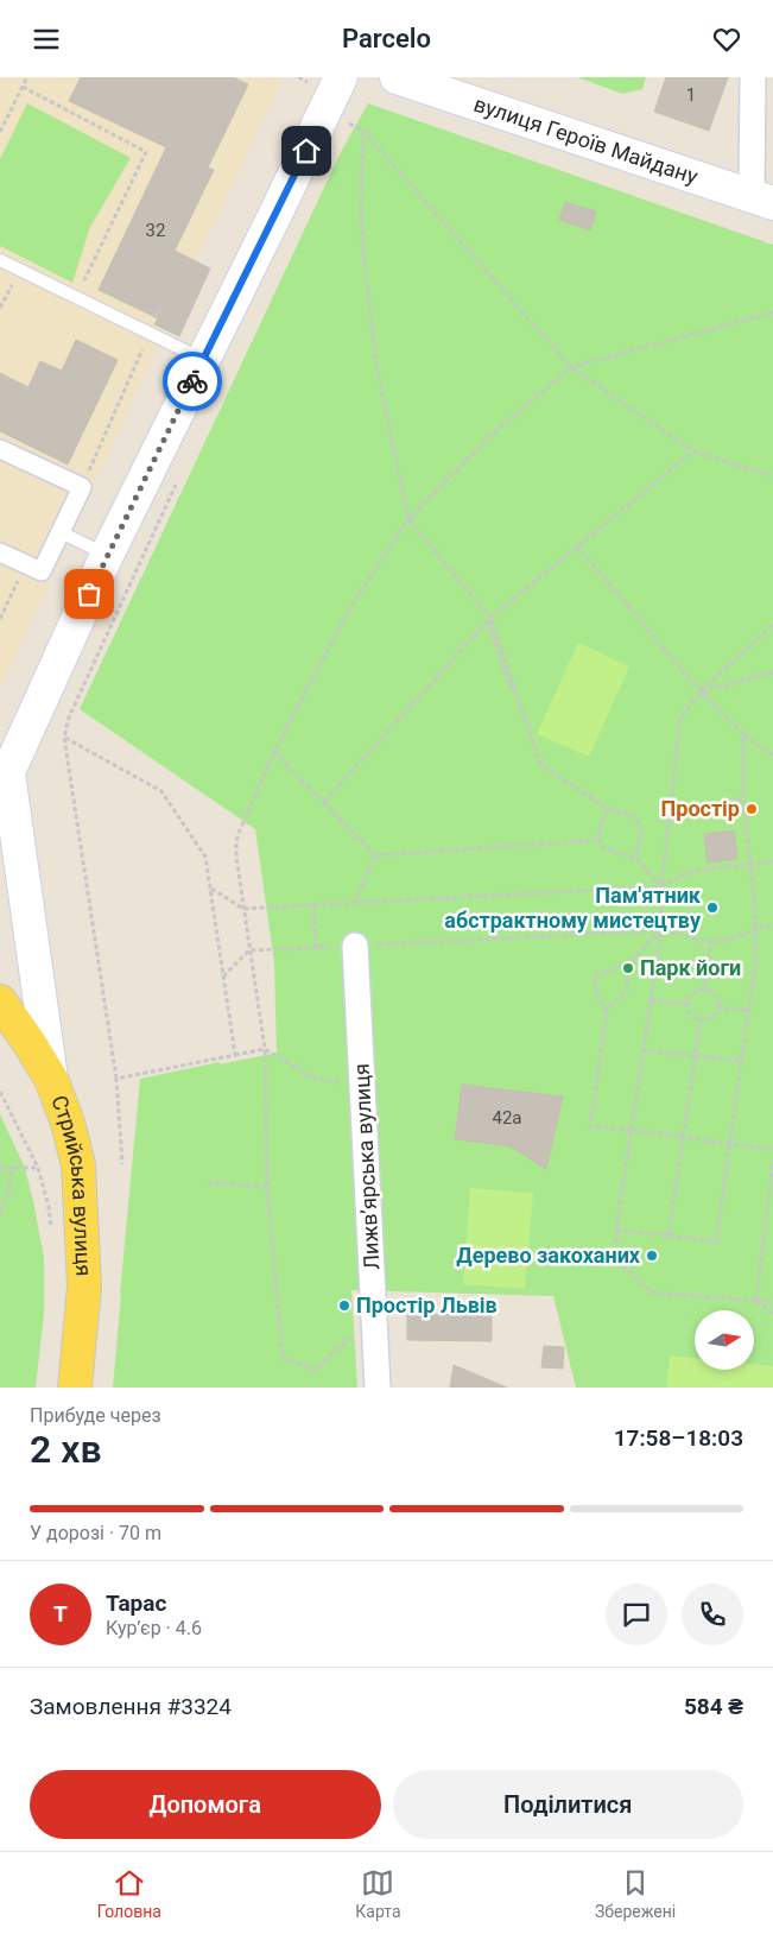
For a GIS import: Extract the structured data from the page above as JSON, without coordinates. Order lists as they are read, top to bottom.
{
  "streets": {
    "main road": ["вулиця Героїв Майдану", "Стрийська вулиця"],
    "street": ["Лижвʼярська вулиця"]
  },
  "places": [
    "Простір",
    "Пам'ятник абстрактному мистецтву",
    "Парк йоги",
    "Дерево закоханих",
    "Простір Львів"
  ],
  "house_numbers": ["1", "32", "42а"],
  "north": "right",
  "page": {
    "header": "Parcelo",
    "heading": ["2 хв", "Прибуде через", "17:58–18:03"],
    "panel": [
      "Тарас",
      "Кур’єр · 4.6",
      "Замовлення #3324",
      "584 ₴"
    ],
    "bar": "У дорозі · 70 m",
    "round": "Т",
    "buttons": ["Допомога", "Поділитися"],
    "tabs": ["Головна", "Карта", "Збережені"]
  }
}
